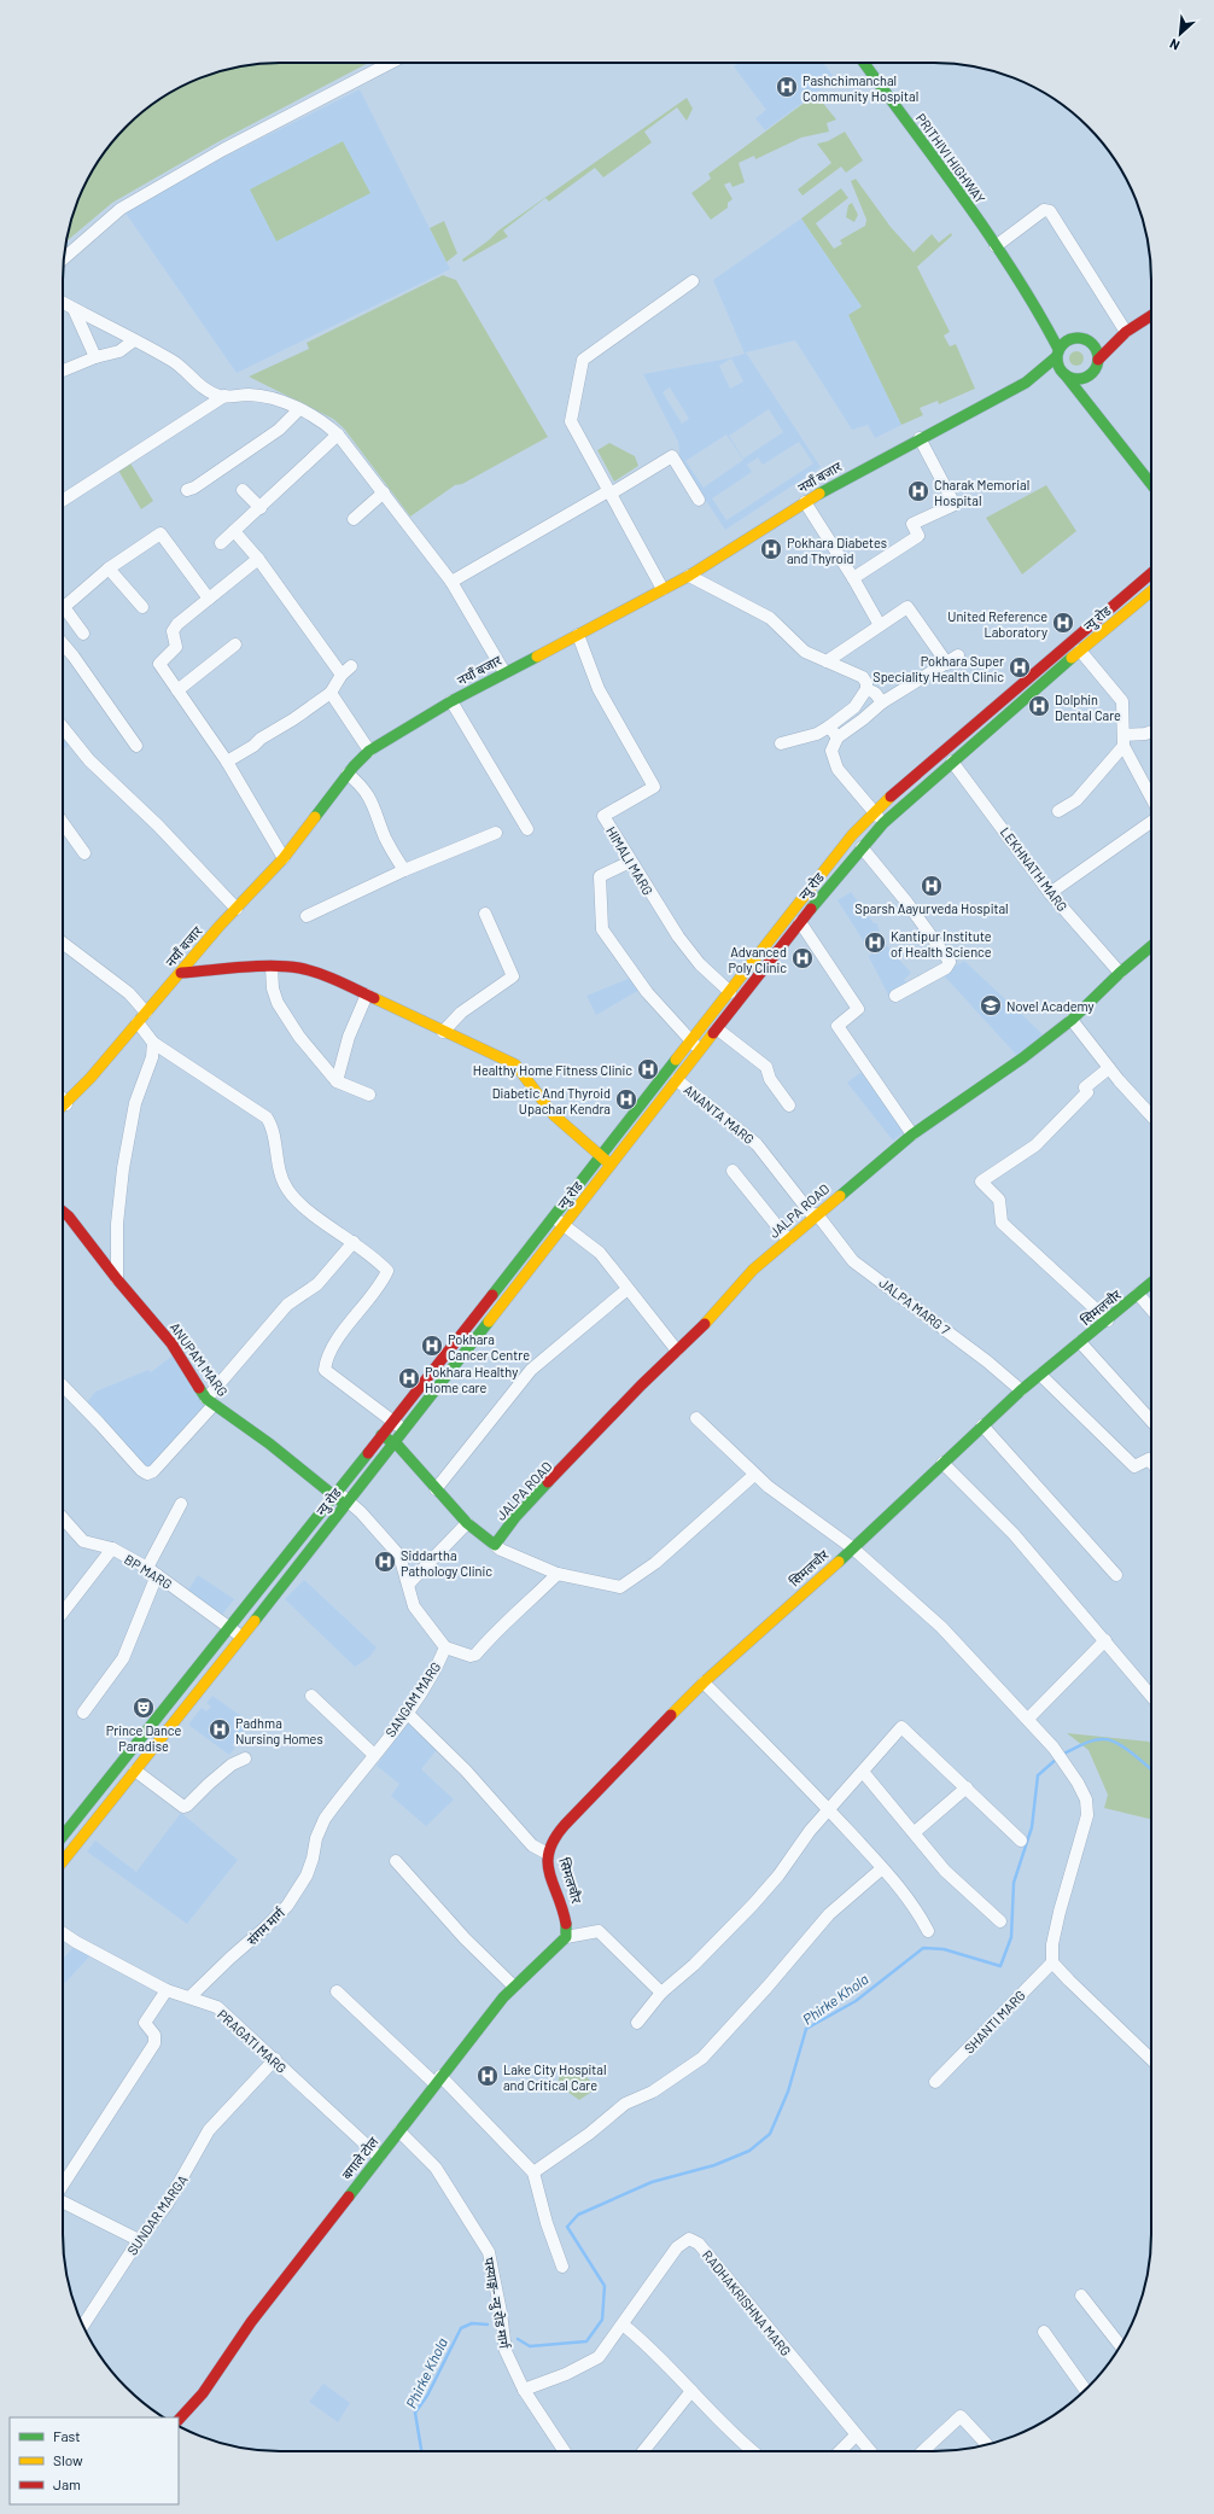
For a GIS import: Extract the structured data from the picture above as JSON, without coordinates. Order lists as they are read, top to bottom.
{
  "streets": {
    "main road": [
      "PRITHIVI HIGHWAY",
      "नयाँ बजार",
      "न्यु रोड",
      "JALPA ROAD",
      "सिमलचौर",
      "ANUPAM MARG",
      "बगाले टोल"
    ],
    "street": [
      "HIMALI MARG",
      "LEKHNATH MARG",
      "ANANTA MARG",
      "JALPA MARG 7",
      "BP MARG",
      "SANGAM MARG",
      "संगम मार्ग",
      "SHANTI MARG",
      "PRAGATI MARG",
      "SUNDAR MARGA",
      "पस्याङ्ग- न्यु रोड मार्ग",
      "RADHAKRISHNA MARG"
    ]
  },
  "crossings": [
    ["नयाँ बजार", "HIMALI MARG"],
    ["न्यु रोड", "HIMALI MARG"],
    ["न्यु रोड", "LEKHNATH MARG"],
    ["न्यु रोड", "ANANTA MARG"],
    ["न्यु रोड", "ANUPAM MARG"],
    ["न्यु रोड", "BP MARG"],
    ["न्यु रोड", "SANGAM MARG"],
    ["LEKHNATH MARG", "JALPA ROAD"],
    ["ANANTA MARG", "JALPA ROAD"],
    ["ANANTA MARG", "JALPA MARG 7"],
    ["JALPA ROAD", "JALPA MARG 7"],
    ["JALPA MARG 7", "सिमलचौर"],
    ["सिमलचौर", "बगाले टोल"],
    ["ANUPAM MARG", "SANGAM MARG"],
    ["SANGAM MARG", "संगम मार्ग"],
    ["संगम मार्ग", "PRAGATI MARG"],
    ["PRAGATI MARG", "बगाले टोल"],
    ["PRAGATI MARG", "SUNDAR MARGA"],
    ["बगाले टोल", "पस्याङ्ग- न्यु रोड मार्ग"],
    ["पस्याङ्ग- न्यु रोड मार्ग", "RADHAKRISHNA MARG"]
  ],
  "water": ["Phirke Khola"],
  "places": {
    "hospital": [
      "Pashchimanchal Community Hospital",
      "Charak Memorial Hospital",
      "Pokhara Diabetes and Thyroid",
      "United Reference Laboratory",
      "Pokhara Super Speciality Health Clinic",
      "Dolphin Dental Care",
      "Sparsh Aayurveda Hospital",
      "Kantipur Institute of Health Science",
      "Advanced Poly Clinic",
      "Healthy Home Fitness Clinic",
      "Diabetic And Thyroid Upachar Kendra",
      "Pokhara Cancer Centre",
      "Pokhara Healthy Home care",
      "Siddartha Pathology Clinic",
      "Padhma Nursing Homes",
      "Lake City Hospital and Critical Care"
    ],
    "school or university": ["Novel Academy"],
    "theatre": ["Prince Dance Paradise"]
  },
  "legend": ["Fast", "Slow", "Jam"],
  "north": "bottom left"
}
